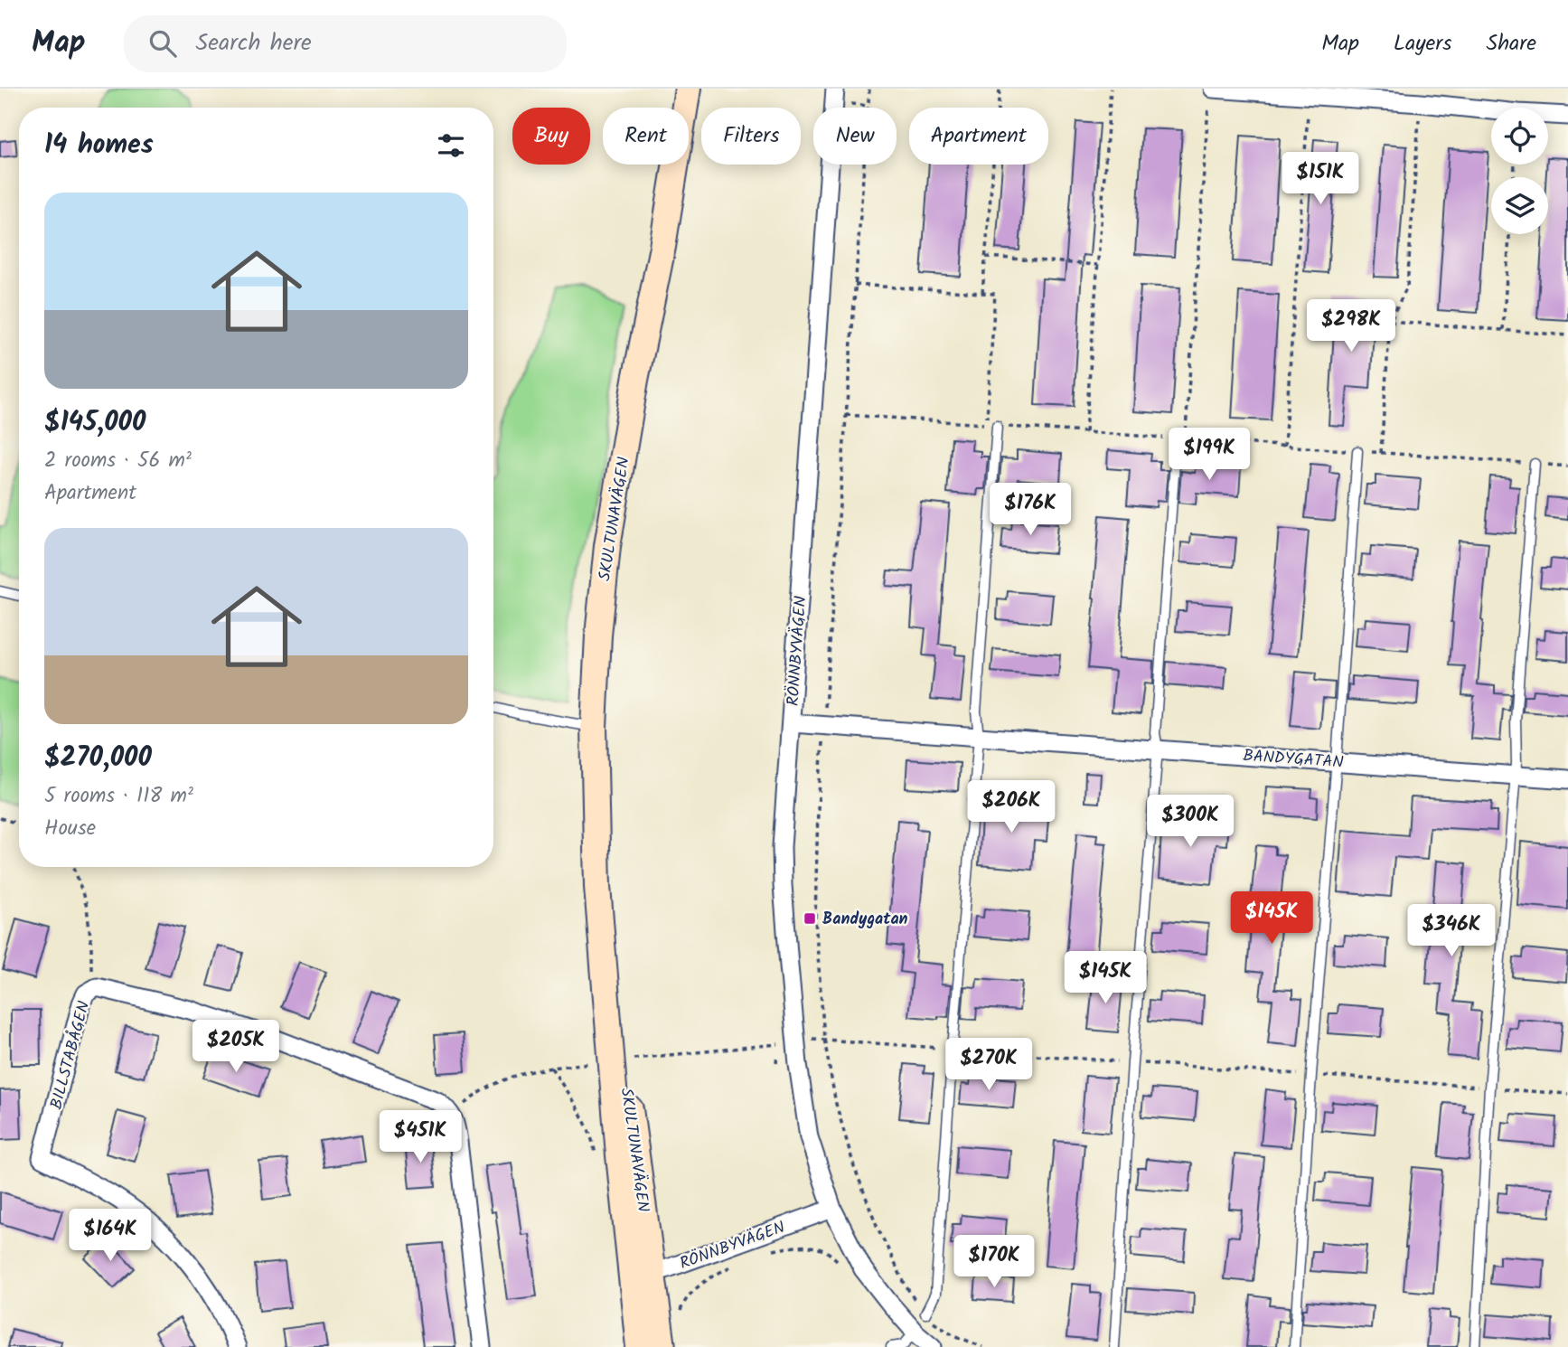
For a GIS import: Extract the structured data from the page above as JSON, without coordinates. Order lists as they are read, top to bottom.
{
  "streets": {
    "main road": ["SKULTUNAVÄGEN"],
    "street": ["RÖNNBYVÄGEN", "BANDYGATAN", "BILLSTABÅGEN"]
  },
  "crossings": [
    ["SKULTUNAVÄGEN", "RÖNNBYVÄGEN"],
    ["RÖNNBYVÄGEN", "BANDYGATAN"]
  ],
  "places": {
    "transit": ["Bandygatan"]
  },
  "page": {
    "header": "Map",
    "search": "Search here",
    "nav": ["Map", "Layers", "Share"],
    "chip": [
      "Buy",
      "Rent",
      "Filters",
      "New",
      "Apartment"
    ],
    "heading": "14 homes",
    "price": [
      "$151K",
      "$298K",
      "$199K",
      "$176K",
      "$206K",
      "$300K",
      "$145K",
      "$346K",
      "$145K",
      "$205K",
      "$270K",
      "$451K",
      "$164K",
      "$170K"
    ],
    "list": [
      {
        "name": "$145,000",
        "note": "2 rooms · 56 m² · Apartment"
      },
      {
        "name": "$270,000",
        "note": "5 rooms · 118 m² · House"
      }
    ]
  }
}
